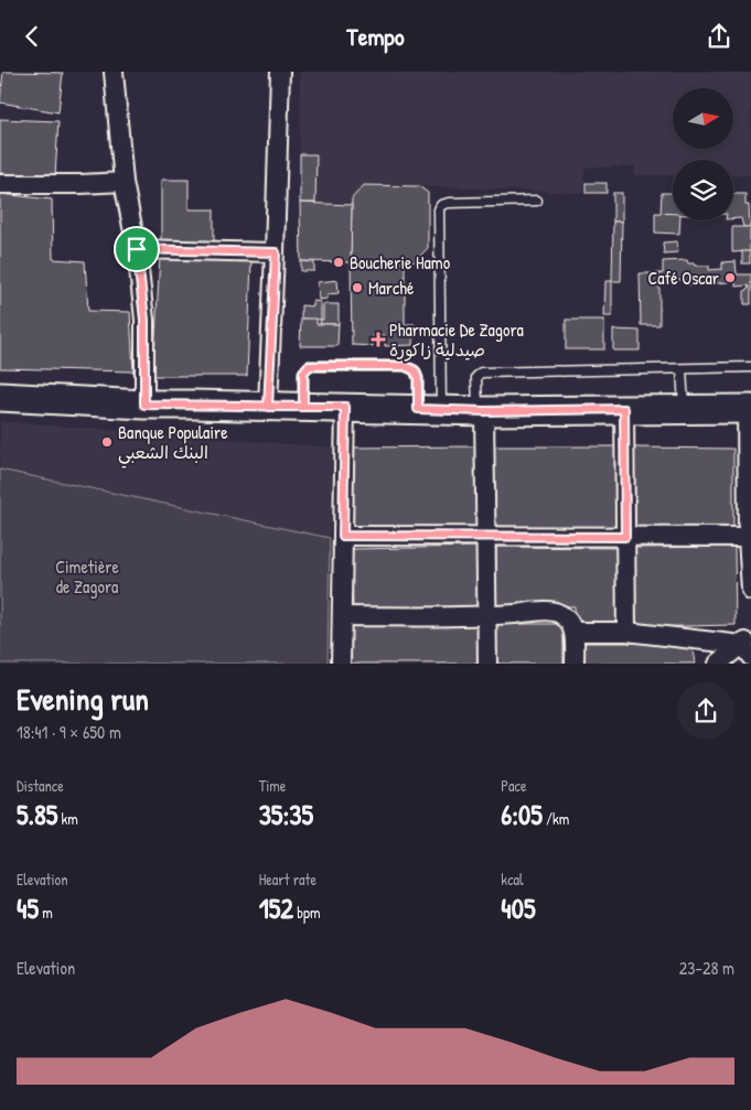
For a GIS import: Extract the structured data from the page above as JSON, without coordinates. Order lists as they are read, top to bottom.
{
  "parks": ["Cimetière de Zagora"],
  "places": {
    "other": [
      "Boucherie Hamo",
      "Café Oscar",
      "Marché",
      "Banque Populaire البنك الشعبي"
    ],
    "health": ["Pharmacie De Zagora صيدلية زاكورة"]
  },
  "north": "right",
  "page": {
    "header": "Tempo",
    "heading": ["Evening run", "18:41 · 9 × 650 m"],
    "stats": [
      ["Distance", "5.85 km"],
      ["Time", "35:35"],
      ["Pace", "6:05 /km"],
      ["Elevation", "45 m"],
      ["Heart rate", "152 bpm"],
      ["kcal", "405"]
    ],
    "chart": ["Elevation", "23–28 m"]
  }
}
